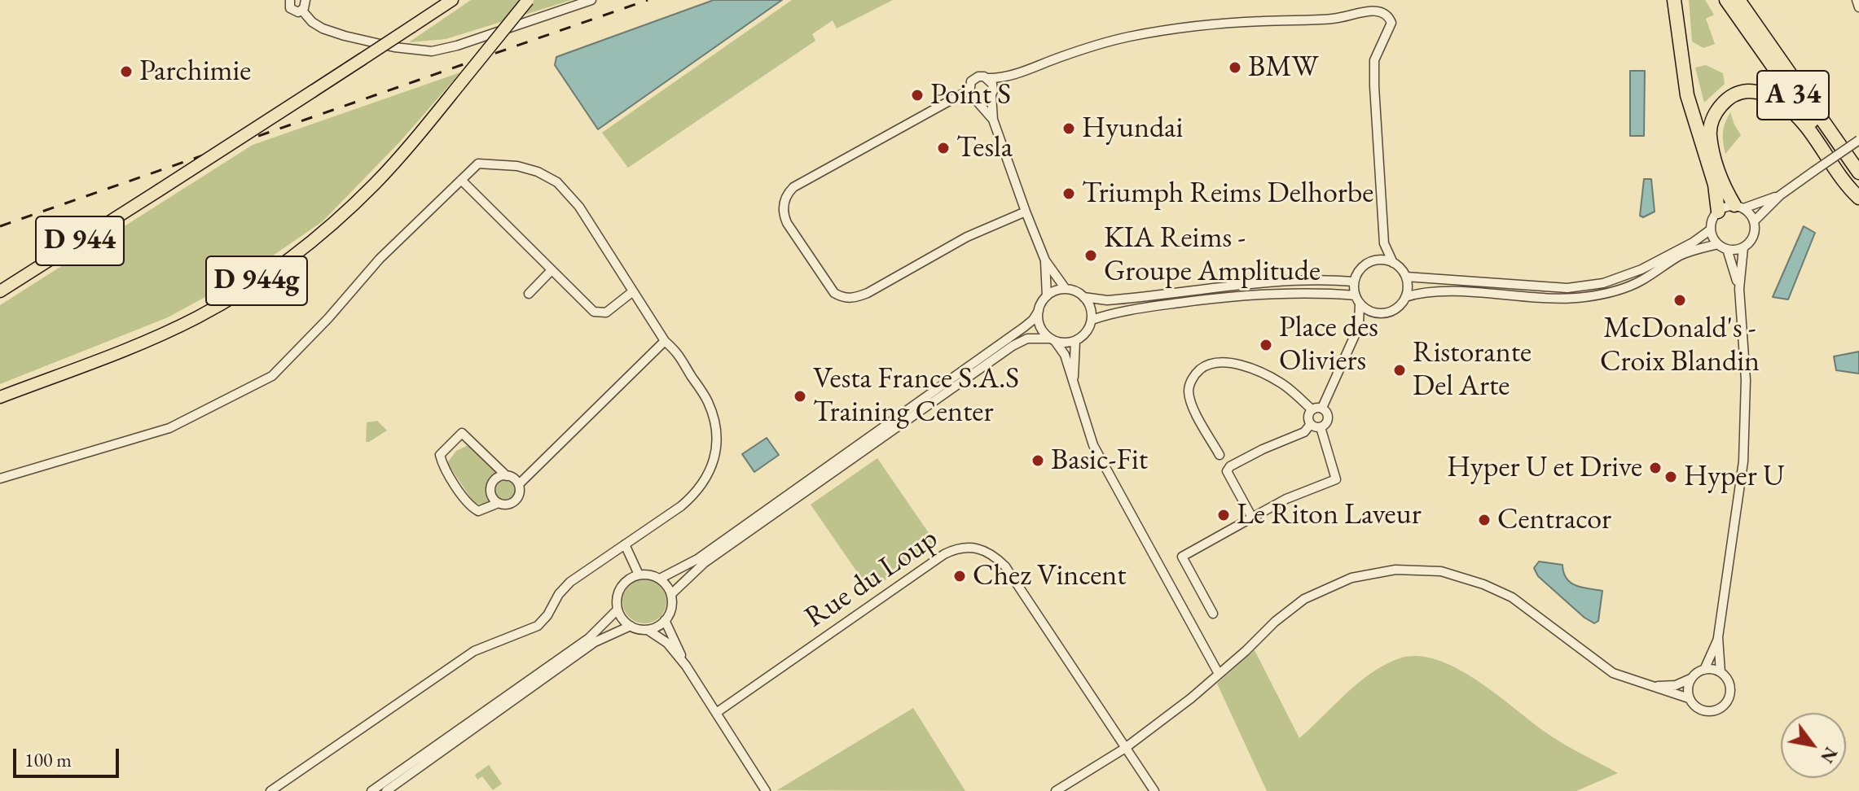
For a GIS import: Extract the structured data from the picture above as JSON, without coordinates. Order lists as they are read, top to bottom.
{
  "streets": {
    "highway": ["A 34"],
    "main road": ["D 944", "D 944g"],
    "street": ["Rue du Loup"]
  },
  "places": [
    "BMW",
    "Parchimie",
    "Point S",
    "Hyundai",
    "Tesla",
    "Triumph Reims Delhorbe",
    "KIA Reims - Groupe Amplitude",
    "McDonald's - Croix Blandin",
    "Place des Oliviers",
    "Ristorante Del Arte",
    "Vesta France S.A.S Training Center",
    "Basic-Fit",
    "Hyper U et Drive",
    "Hyper U",
    "Le Riton Laveur",
    "Centracor",
    "Chez Vincent"
  ],
  "scale_bar": "100 m",
  "north": "bottom right"
}
